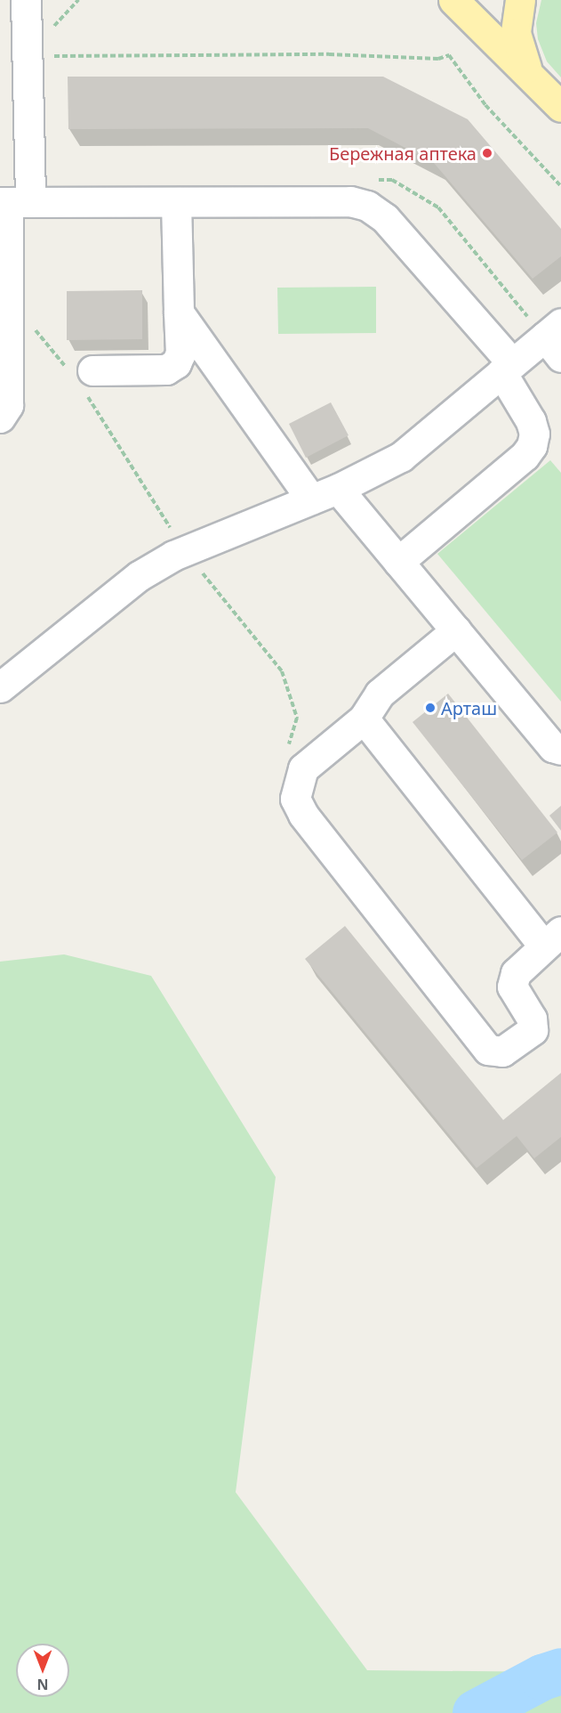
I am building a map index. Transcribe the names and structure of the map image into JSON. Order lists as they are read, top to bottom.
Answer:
{
  "places": ["Бережная аптека", "Арташ"],
  "north": "bottom"
}
